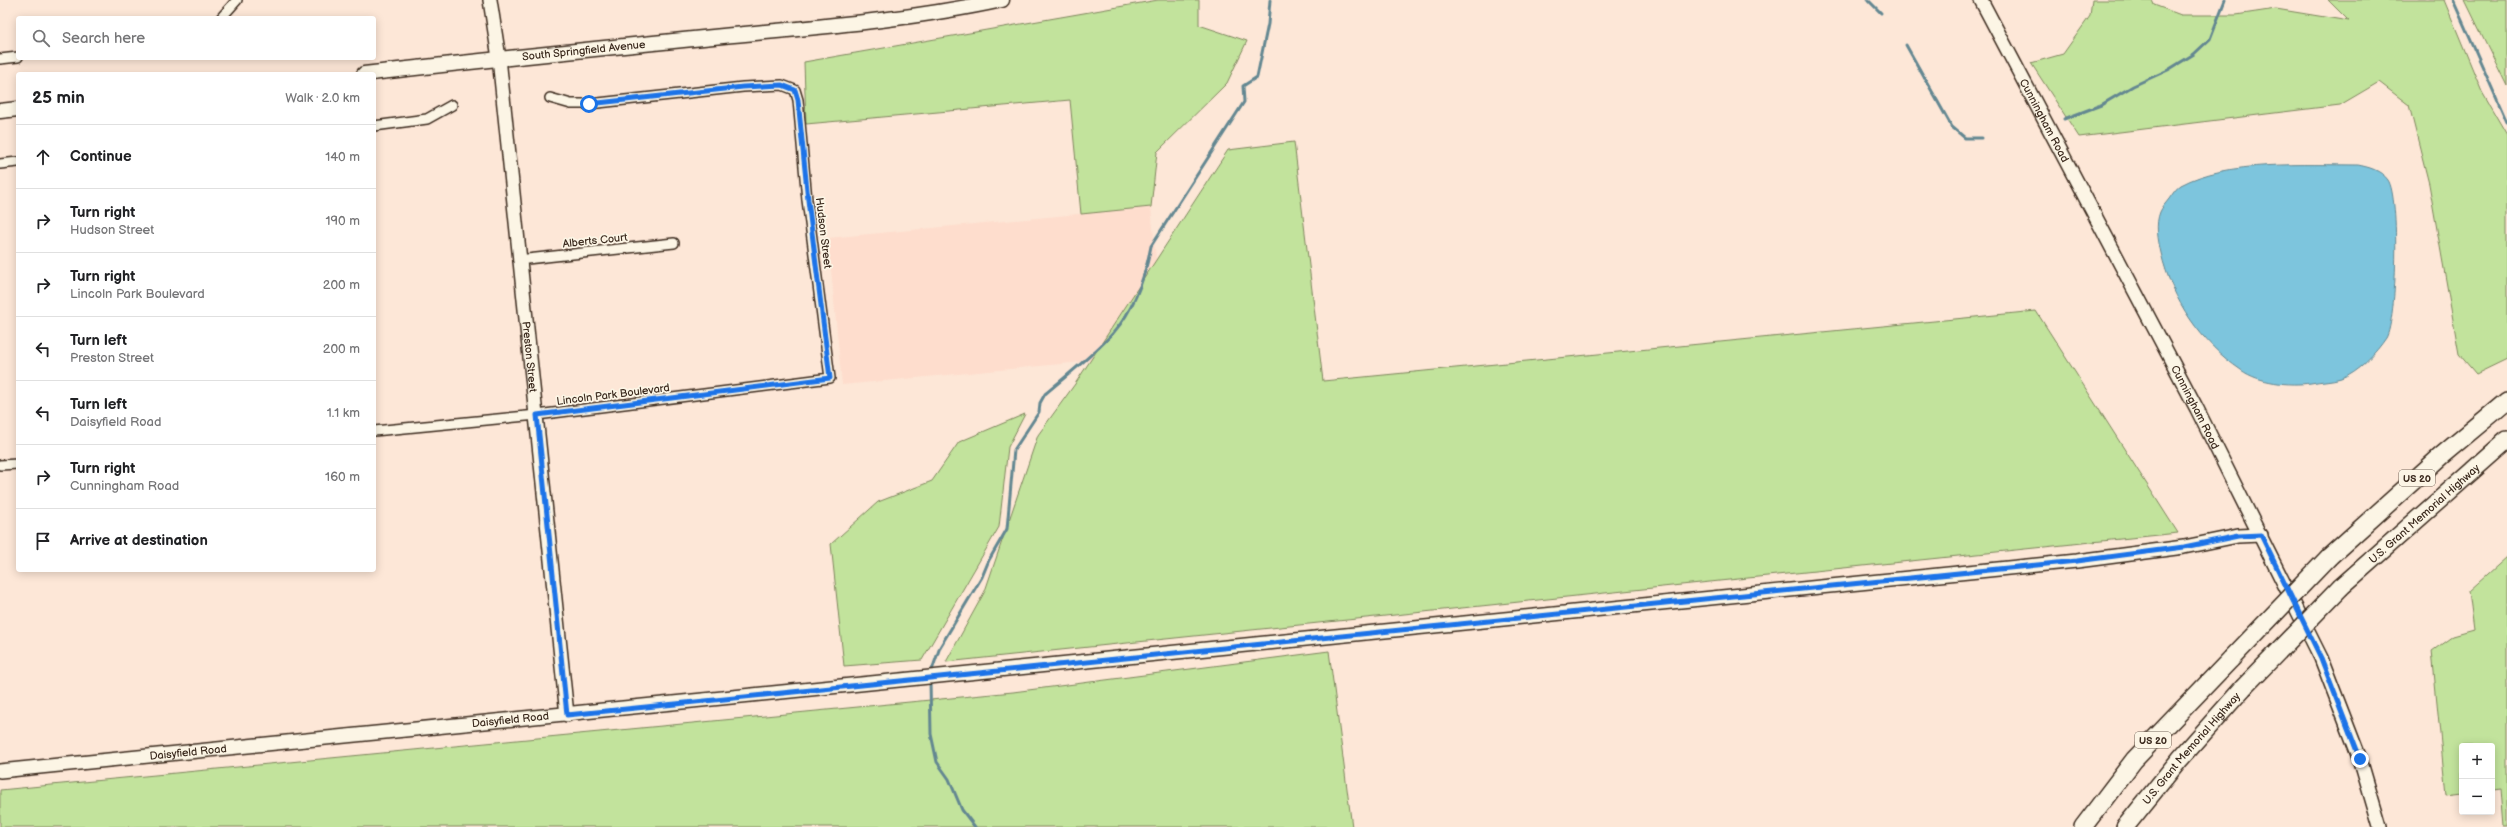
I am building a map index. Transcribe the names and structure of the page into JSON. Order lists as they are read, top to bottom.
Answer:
{
  "streets": {
    "highway": ["US 20", "U.S. Grant Memorial Highway"],
    "main road": ["South Springfield Avenue"],
    "street": [
      "Cunningham Road",
      "Hudson Street",
      "Alberts Court",
      "Preston Street",
      "Lincoln Park Boulevard",
      "Daisyfield Road"
    ]
  },
  "crossings": [
    ["South Springfield Avenue", "Preston Street"],
    ["Cunningham Road", "Daisyfield Road"],
    ["Hudson Street", "Lincoln Park Boulevard"],
    ["Alberts Court", "Preston Street"],
    ["Preston Street", "Lincoln Park Boulevard"],
    ["Preston Street", "Daisyfield Road"]
  ],
  "page": {
    "search": "Search here",
    "heading": ["25 min", "Walk · 2.0 km"],
    "list": [
      ["Continue", "140 m"],
      ["Turn right", "Hudson Street", "190 m"],
      ["Turn right", "Lincoln Park Boulevard", "200 m"],
      ["Turn left", "Preston Street", "200 m"],
      ["Turn left", "Daisyfield Road", "1.1 km"],
      ["Turn right", "Cunningham Road", "160 m"],
      "Arrive at destination"
    ],
    "map_buttons": ["+", "−"]
  }
}
